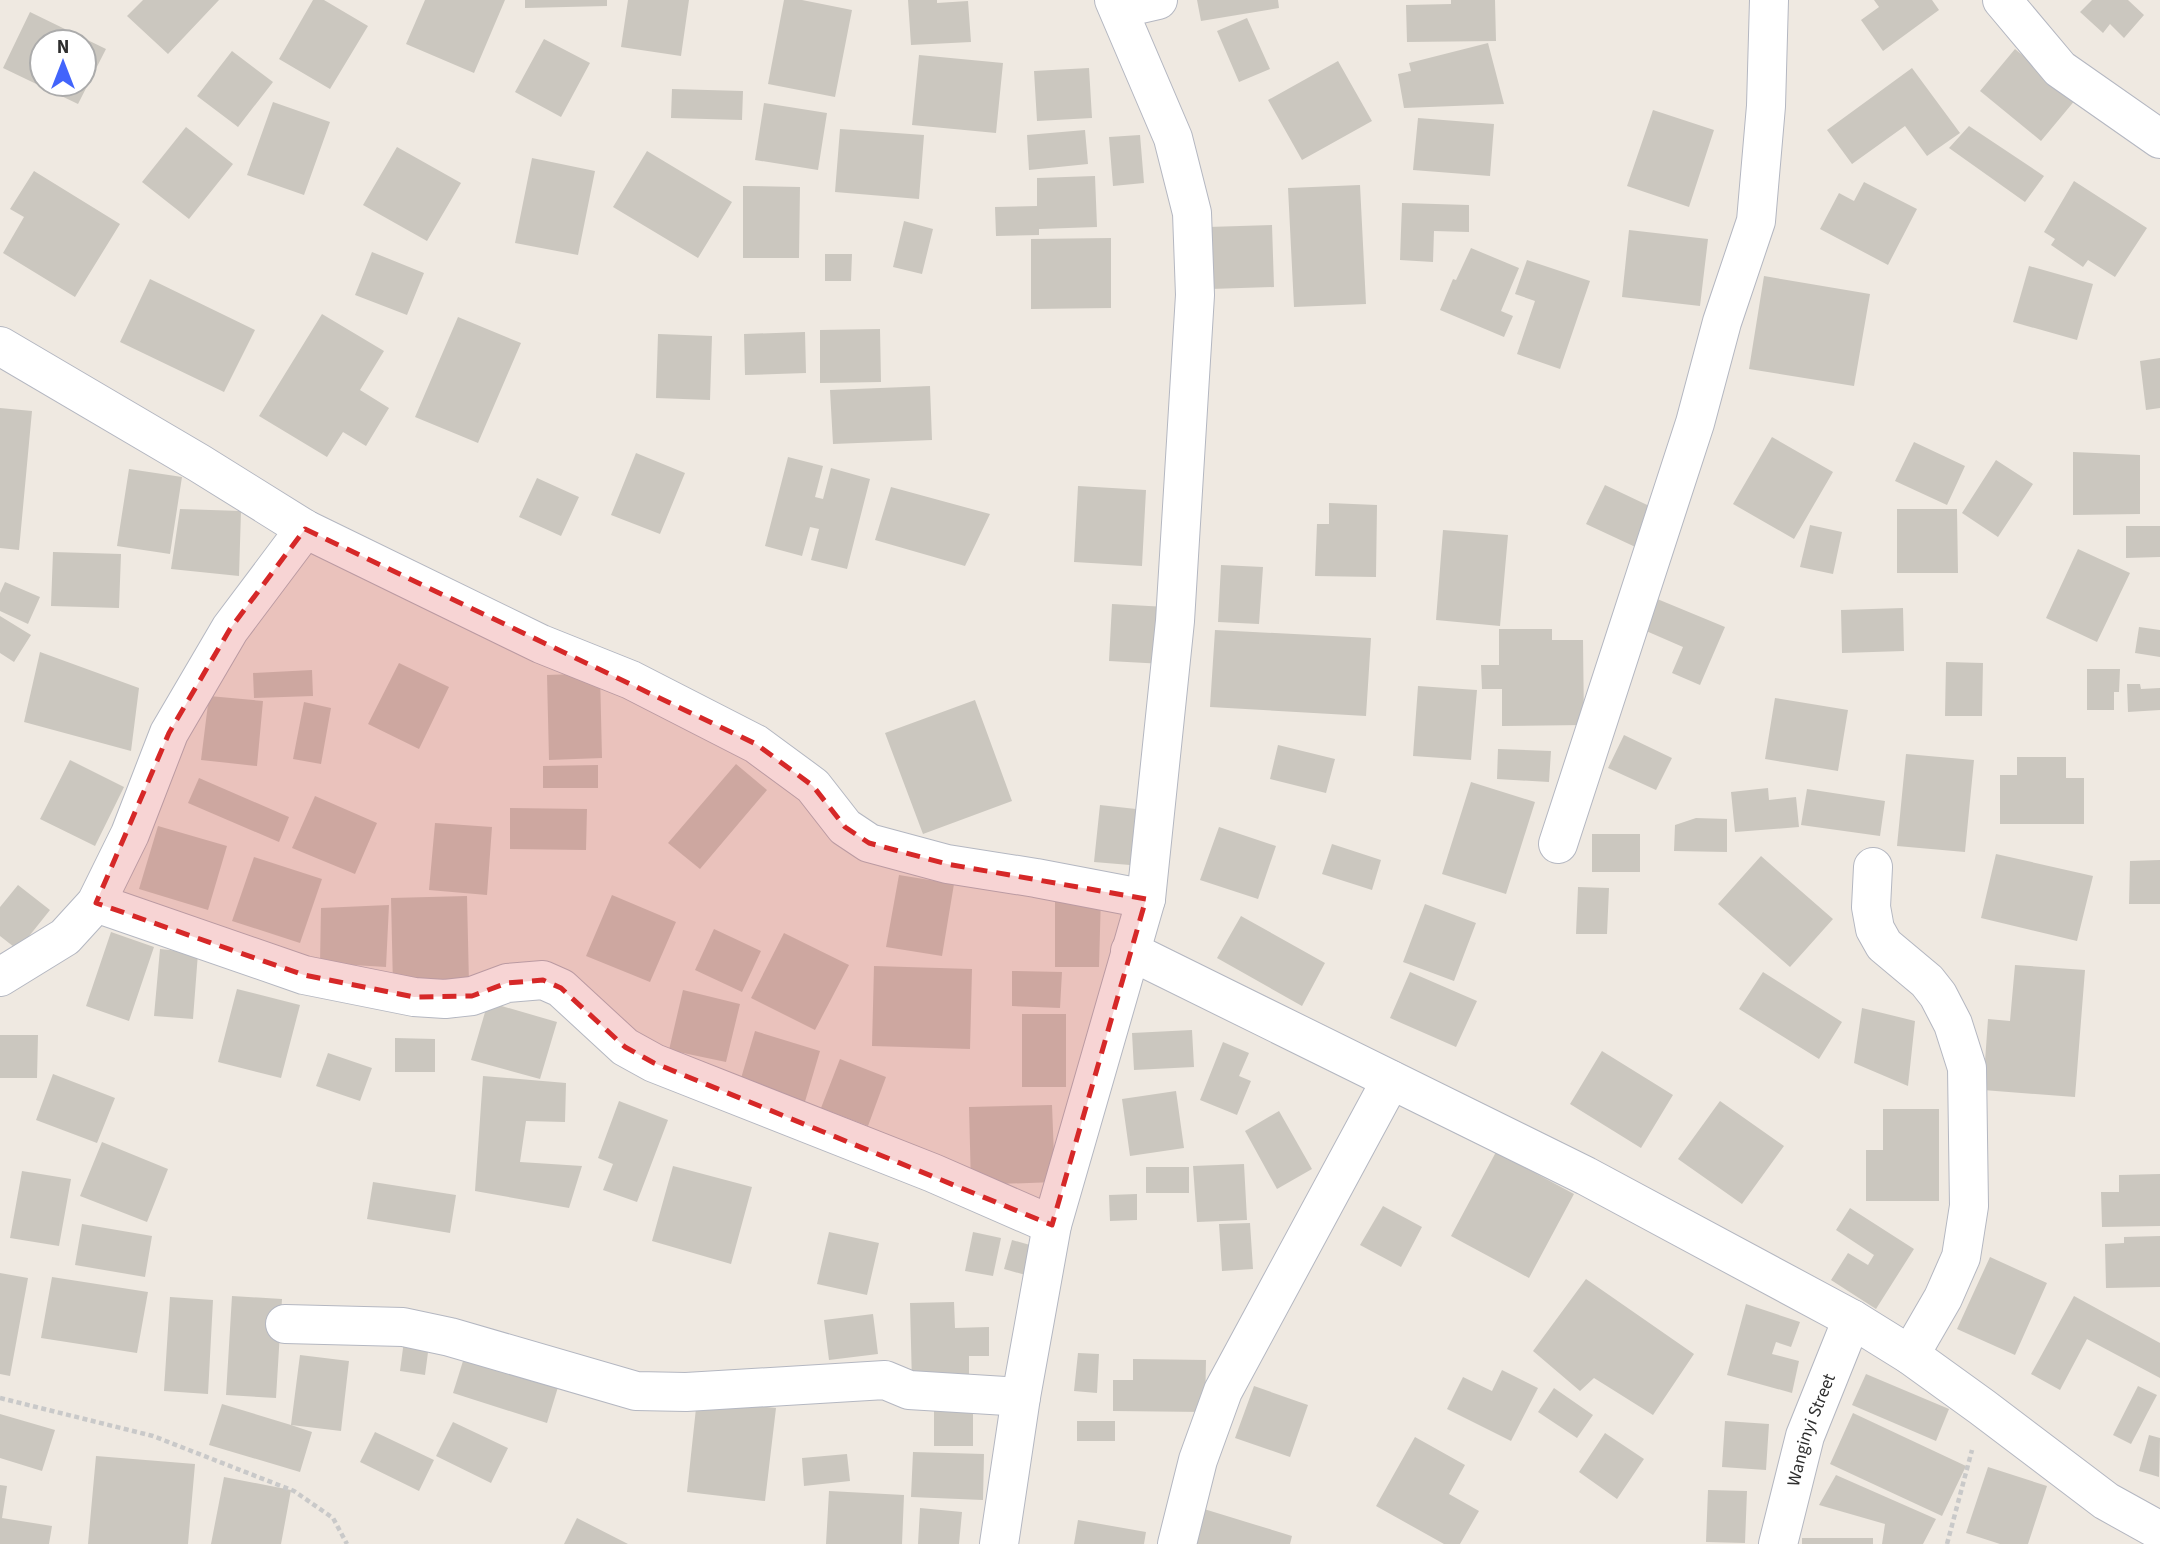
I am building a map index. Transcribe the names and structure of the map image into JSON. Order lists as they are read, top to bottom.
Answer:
{
  "streets": {
    "street": ["Wanginyi Street"]
  },
  "north": "top"
}
